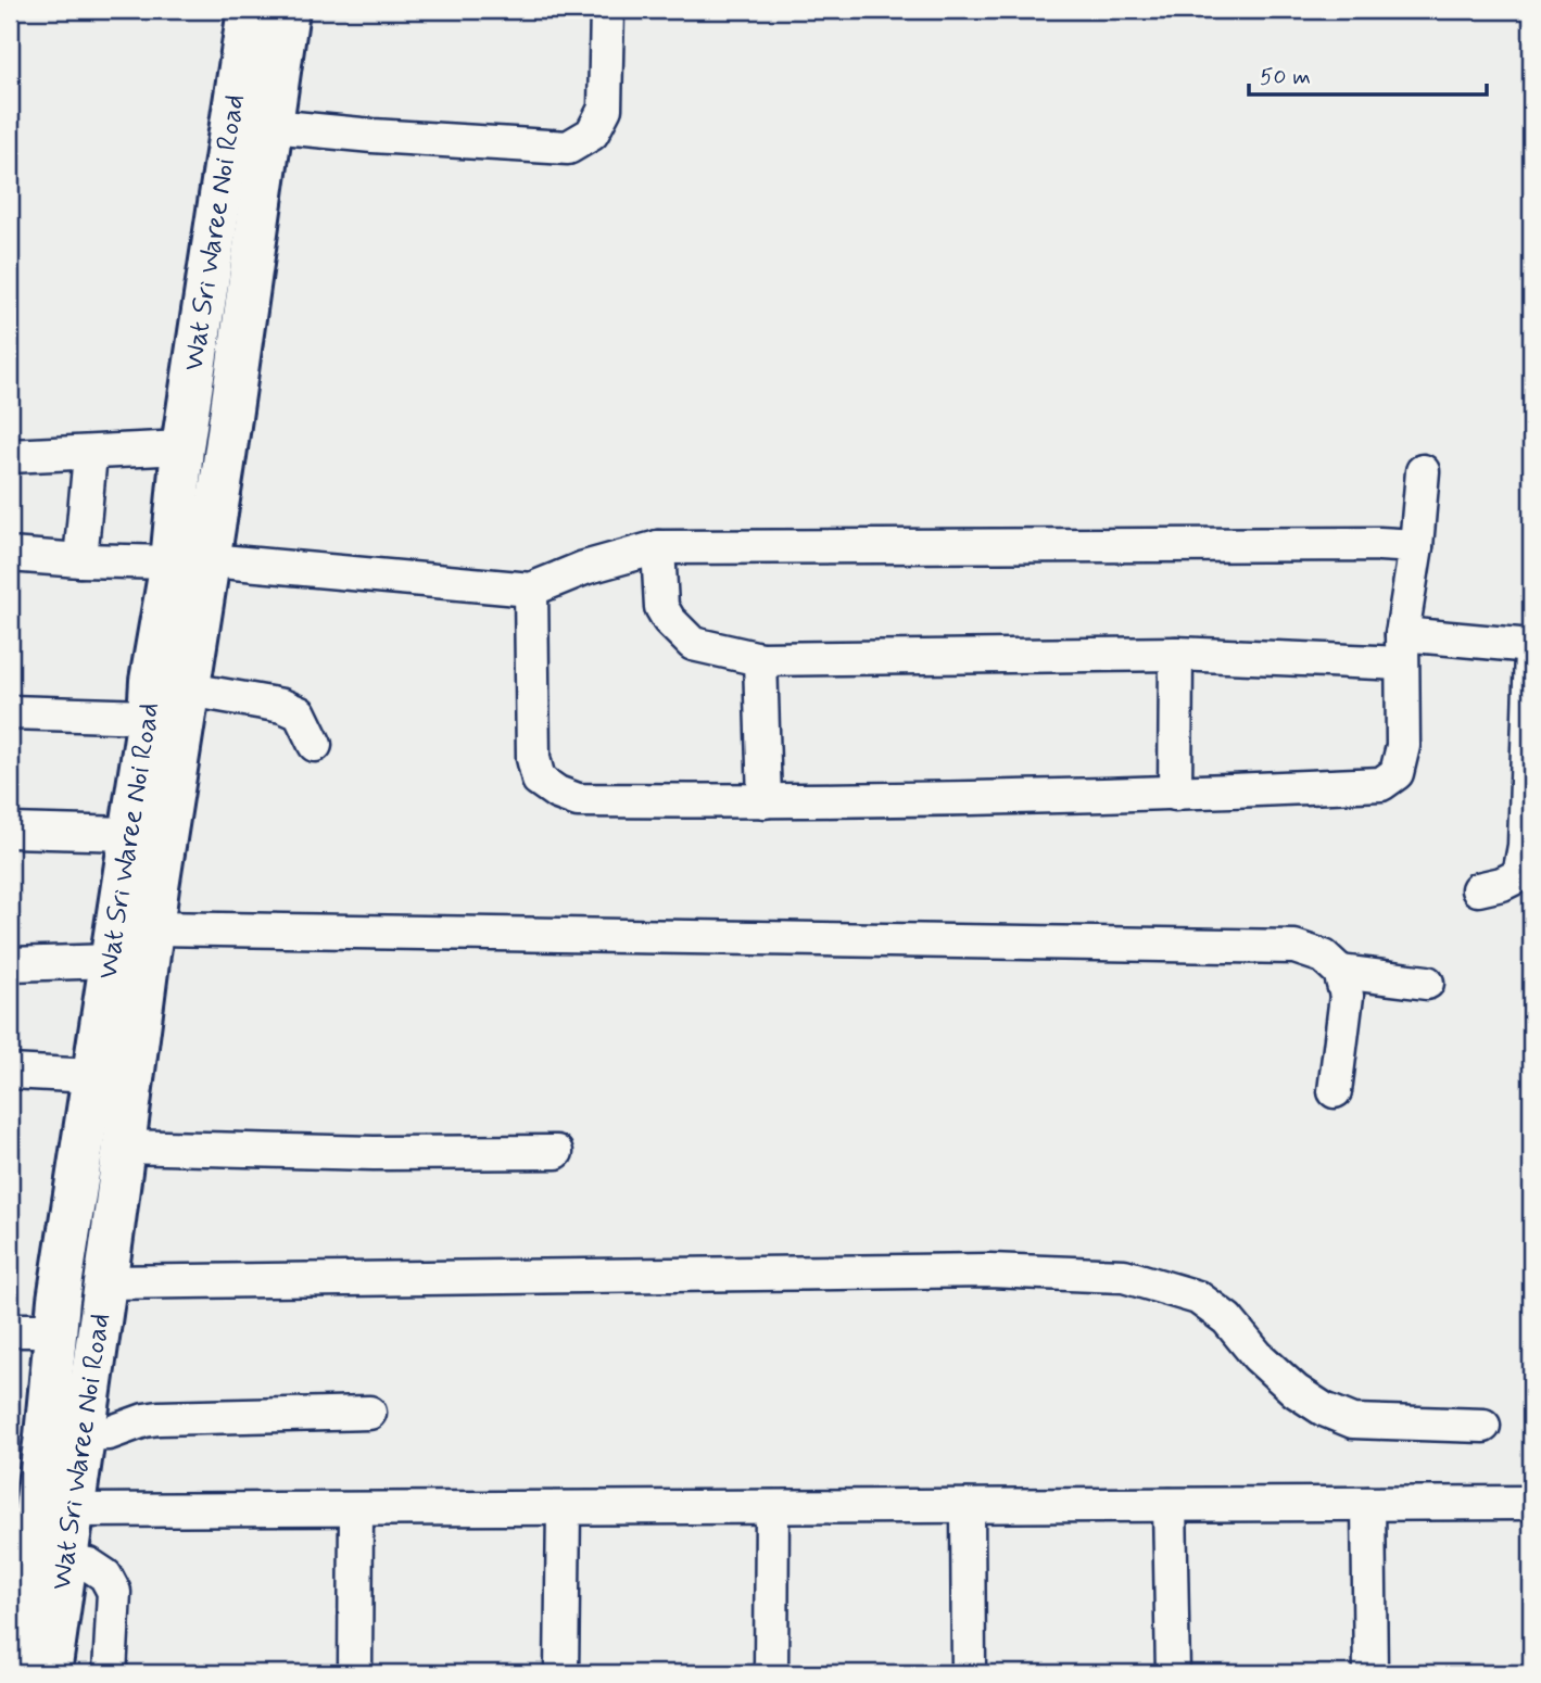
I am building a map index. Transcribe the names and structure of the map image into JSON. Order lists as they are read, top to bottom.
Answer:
{
  "streets": {
    "main road": ["Wat Sri Waree Noi Road"]
  },
  "scale_bar": "50 m"
}
